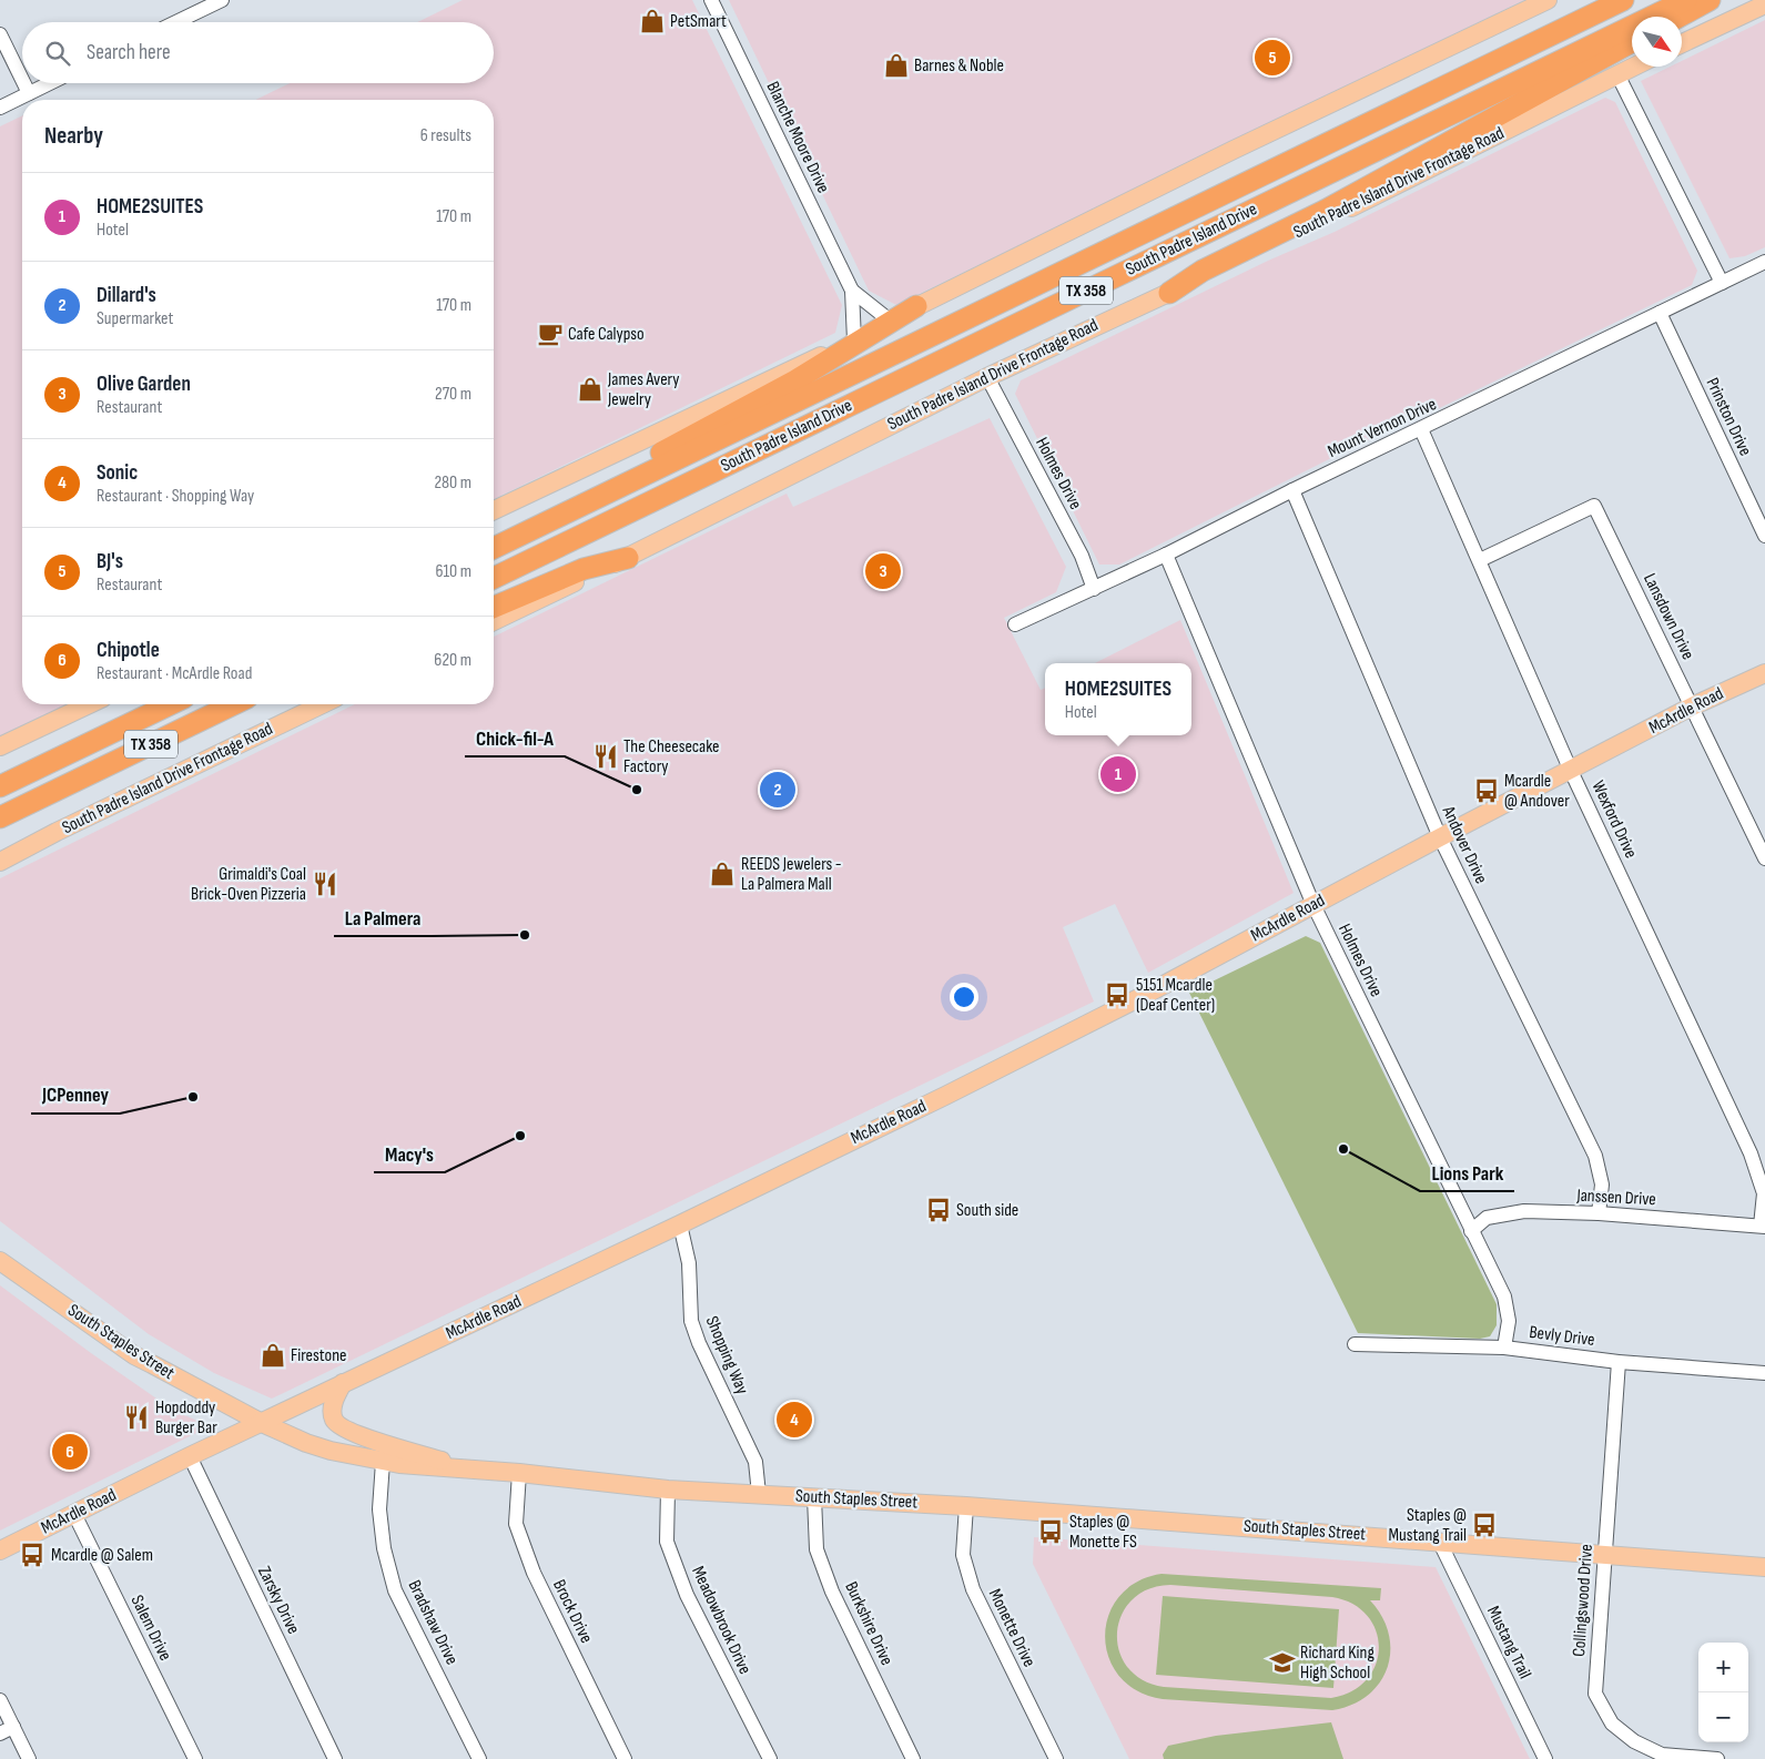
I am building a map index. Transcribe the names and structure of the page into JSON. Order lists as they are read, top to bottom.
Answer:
{
  "streets": {
    "highway": ["South Padre Island Drive", "TX 358"],
    "main road": ["South Padre Island Drive Frontage Road", "McArdle Road", "South Staples Street"],
    "street": [
      "Blanche Moore Drive",
      "Prinston Drive",
      "Mount Vernon Drive",
      "Holmes Drive",
      "Lansdown Drive",
      "Wexford Drive",
      "Andover Drive",
      "Janssen Drive",
      "Bevly Drive",
      "Shopping Way",
      "Zarsky Drive",
      "Collingswood Drive",
      "Brock Drive",
      "Meadowbrook Drive",
      "Bradshaw Drive",
      "Burkshire Drive",
      "Salem Drive",
      "Monette Drive",
      "Mustang Trail"
    ]
  },
  "crossings": [
    ["South Padre Island Drive Frontage Road", "Holmes Drive"],
    ["Prinston Drive", "Mount Vernon Drive"],
    ["Mount Vernon Drive", "Holmes Drive"],
    ["Mount Vernon Drive", "Wexford Drive"],
    ["Mount Vernon Drive", "Andover Drive"],
    ["Holmes Drive", "McArdle Road"],
    ["Holmes Drive", "Janssen Drive"],
    ["Holmes Drive", "Bevly Drive"],
    ["Lansdown Drive", "McArdle Road"],
    ["Lansdown Drive", "Wexford Drive"],
    ["McArdle Road", "Wexford Drive"],
    ["McArdle Road", "Andover Drive"],
    ["McArdle Road", "South Staples Street"],
    ["McArdle Road", "Shopping Way"],
    ["McArdle Road", "Zarsky Drive"],
    ["McArdle Road", "Salem Drive"],
    ["Wexford Drive", "Janssen Drive"],
    ["Andover Drive", "Janssen Drive"],
    ["Bevly Drive", "Collingswood Drive"],
    ["South Staples Street", "Shopping Way"],
    ["South Staples Street", "Collingswood Drive"],
    ["South Staples Street", "Brock Drive"],
    ["South Staples Street", "Meadowbrook Drive"],
    ["South Staples Street", "Bradshaw Drive"],
    ["South Staples Street", "Burkshire Drive"],
    ["South Staples Street", "Monette Drive"],
    ["South Staples Street", "Mustang Trail"]
  ],
  "places": {
    "shop": [
      "PetSmart",
      "Barnes & Noble",
      "James Avery Jewelry",
      "REEDS Jewelers - La Palmera Mall",
      "Firestone"
    ],
    "cafe": ["Cafe Calypso"],
    "restaurant": ["The Cheesecake Factory", "Grimaldi's Coal Brick-Oven Pizzeria", "Hopdoddy Burger Bar"],
    "other": [
      "Chick-fil-A",
      "La Palmera",
      "JCPenney",
      "Macy's",
      "Lions Park"
    ],
    "bus stop": [
      "Mcardle @ Andover",
      "5151 Mcardle (Deaf Center)",
      "South side",
      "Staples @ Mustang Trail",
      "Staples @ Monette FS",
      "Mcardle @ Salem"
    ],
    "school or university": ["Richard King High School"]
  },
  "north": "bottom right",
  "page": {
    "search": "Search here",
    "pins": [
      "5",
      "3",
      "1",
      "2",
      "4",
      "6"
    ],
    "heading": ["Nearby", "6 results"],
    "list": [
      {
        "mark": "1",
        "name": "HOME2SUITES",
        "note": "Hotel",
        "value": "170 m"
      },
      {
        "mark": "2",
        "name": "Dillard's",
        "note": "Supermarket",
        "value": "170 m"
      },
      {
        "mark": "3",
        "name": "Olive Garden",
        "note": "Restaurant",
        "value": "270 m"
      },
      {
        "mark": "4",
        "name": "Sonic",
        "note": "Restaurant · Shopping Way",
        "value": "280 m"
      },
      {
        "mark": "5",
        "name": "BJ's",
        "note": "Restaurant",
        "value": "610 m"
      },
      {
        "mark": "6",
        "name": "Chipotle",
        "note": "Restaurant · McArdle Road",
        "value": "620 m"
      }
    ],
    "popup": ["HOME2SUITES", "Hotel"],
    "map_buttons": ["+", "−"]
  }
}
